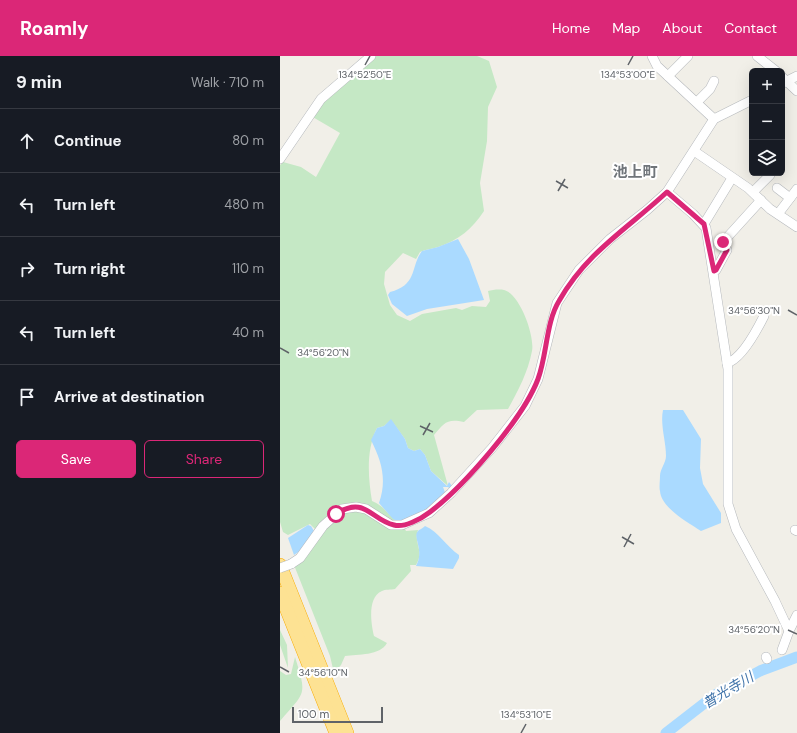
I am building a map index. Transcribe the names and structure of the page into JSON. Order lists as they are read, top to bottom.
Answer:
{
  "districts": ["池上町"],
  "water": ["普光寺川"],
  "scale_bar": "100 m",
  "page": {
    "header": "Roamly",
    "nav": [
      "Home",
      "Map",
      "About",
      "Contact"
    ],
    "heading": ["9 min", "Walk · 710 m"],
    "map_buttons": ["+", "−"],
    "list": [
      ["Continue", "80 m"],
      ["Turn left", "480 m"],
      ["Turn right", "110 m"],
      ["Turn left", "40 m"],
      "Arrive at destination"
    ],
    "buttons": ["Save", "Share"],
    "scale": "100 m"
  },
  "coordinates": [
    "134°52'50\"E",
    "134°53'00\"E",
    "34°56'30\"N",
    "34°56'20\"N",
    "34°56'10\"N",
    "134°53'10\"E"
  ]
}
